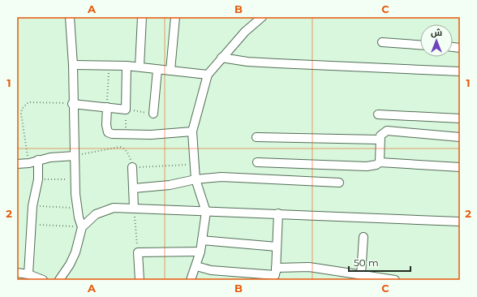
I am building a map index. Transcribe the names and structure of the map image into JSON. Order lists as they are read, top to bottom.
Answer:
{
  "scale_bar": "50 m",
  "north": "top",
  "grid": {
    "columns": ["A", "B", "C"],
    "rows": ["1", "2"]
  }
}
